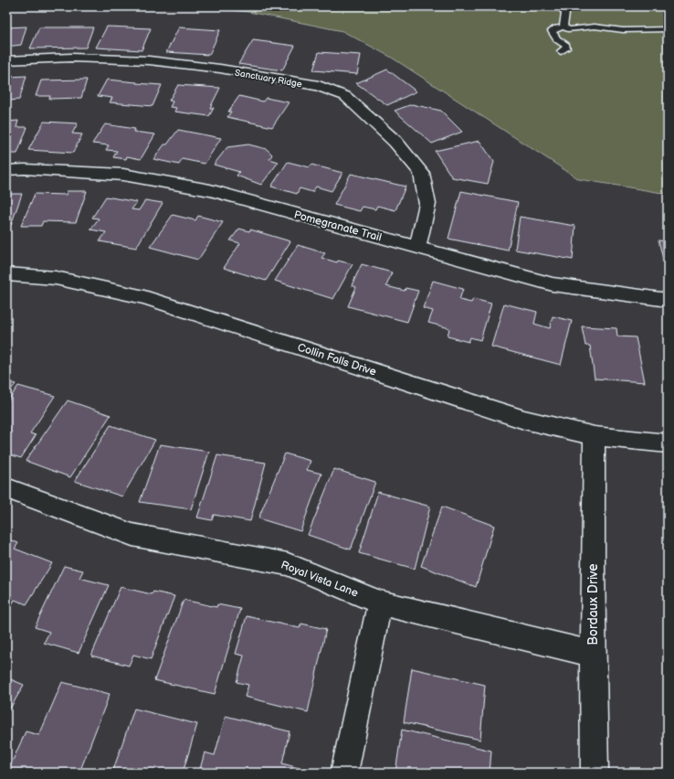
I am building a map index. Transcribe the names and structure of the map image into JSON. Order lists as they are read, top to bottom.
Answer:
{
  "streets": {
    "street": [
      "Sanctuary Ridge",
      "Pomegranate Trail",
      "Collin Falls Drive",
      "Royal Vista Lane",
      "Bordaux Drive"
    ]
  },
  "crossings": [
    ["Sanctuary Ridge", "Pomegranate Trail"],
    ["Collin Falls Drive", "Bordaux Drive"],
    ["Royal Vista Lane", "Bordaux Drive"]
  ]
}
